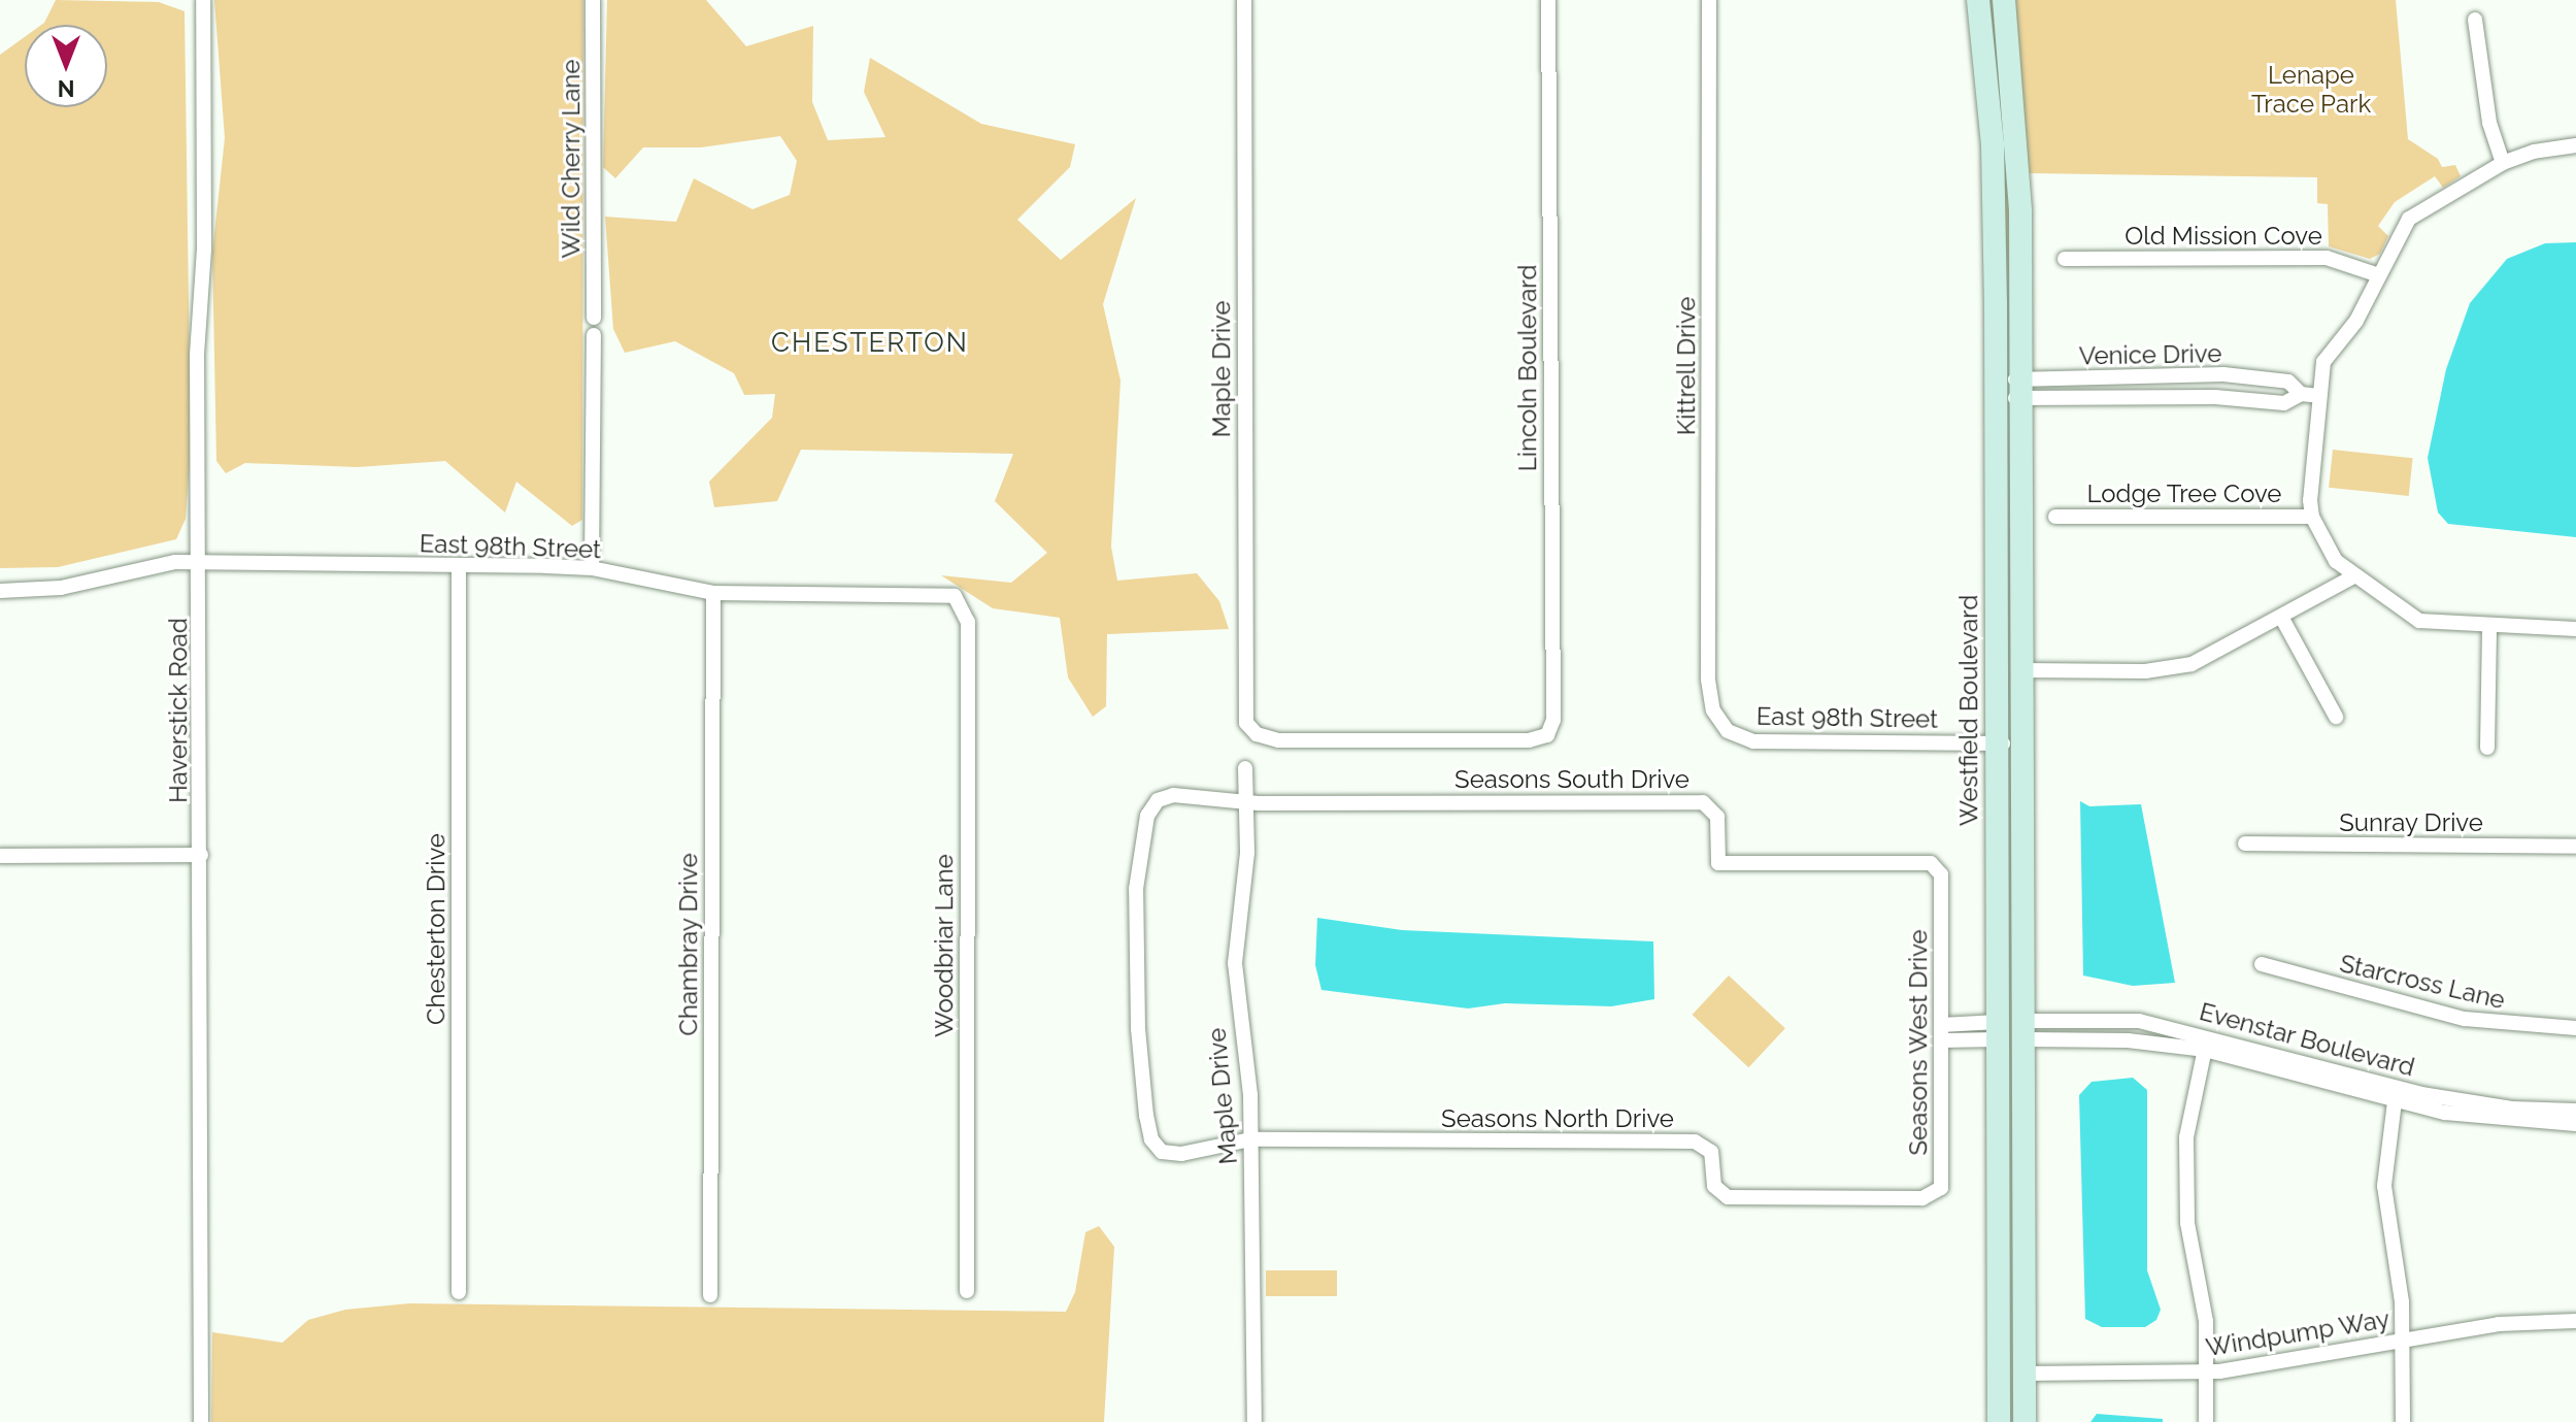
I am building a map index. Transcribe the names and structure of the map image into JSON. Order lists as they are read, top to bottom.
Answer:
{
  "streets": {
    "main road": ["Westfield Boulevard"],
    "street": [
      "Wild Cherry Lane",
      "Old Mission Cove",
      "Venice Drive",
      "Kittrell Drive",
      "Lincoln Boulevard",
      "Maple Drive",
      "Lodge Tree Cove",
      "East 98th Street",
      "Haverstick Road",
      "Seasons South Drive",
      "Sunray Drive",
      "Chesterton Drive",
      "Chambray Drive",
      "Woodbriar Lane",
      "Starcross Lane",
      "Evenstar Boulevard",
      "Seasons West Drive",
      "Seasons North Drive",
      "Windpump Way"
    ]
  },
  "crossings": [
    ["Venice Drive", "Westfield Boulevard"],
    ["Kittrell Drive", "East 98th Street"],
    ["Lincoln Boulevard", "Maple Drive"],
    ["Maple Drive", "Seasons South Drive"],
    ["Maple Drive", "Seasons North Drive"],
    ["East 98th Street", "Haverstick Road"],
    ["East 98th Street", "Westfield Boulevard"],
    ["East 98th Street", "Chesterton Drive"],
    ["East 98th Street", "Chambray Drive"],
    ["East 98th Street", "Woodbriar Lane"],
    ["Seasons South Drive", "Seasons West Drive"],
    ["Seasons West Drive", "Seasons North Drive"]
  ],
  "districts": ["CHESTERTON"],
  "parks": ["Lenape Trace Park"],
  "north": "bottom"
}
